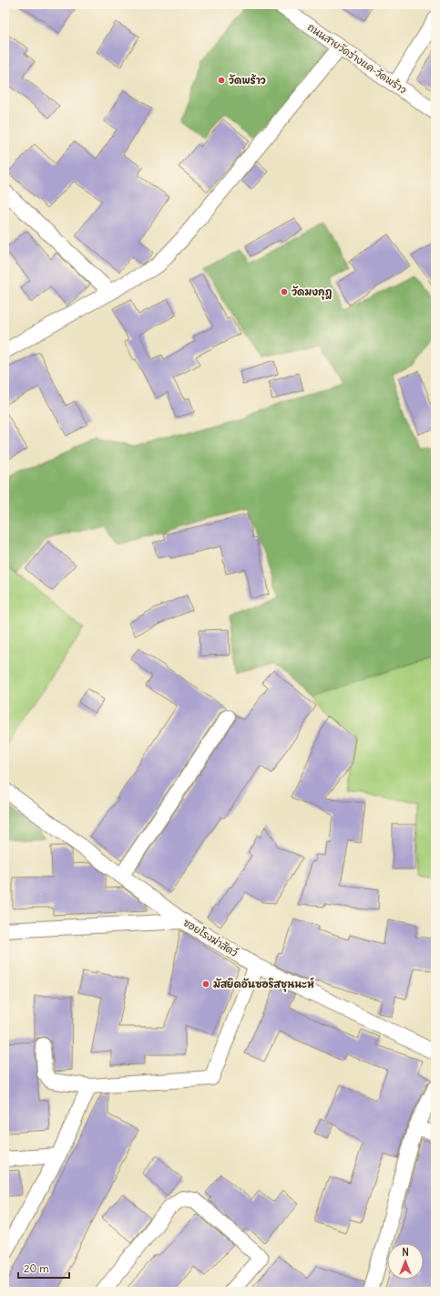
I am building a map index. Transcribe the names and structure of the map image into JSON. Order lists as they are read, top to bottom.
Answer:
{
  "streets": {
    "street": ["ถนนสายวัดร่างแค-วัดพร้าว", "ซอยโรงฆ่าสัตว์"]
  },
  "places": ["วัดพร้าว", "วัดมงกุฎ", "มัสยิดอันซอริสซุนนะห์"],
  "scale_bar": "20 m",
  "north": "top"
}
